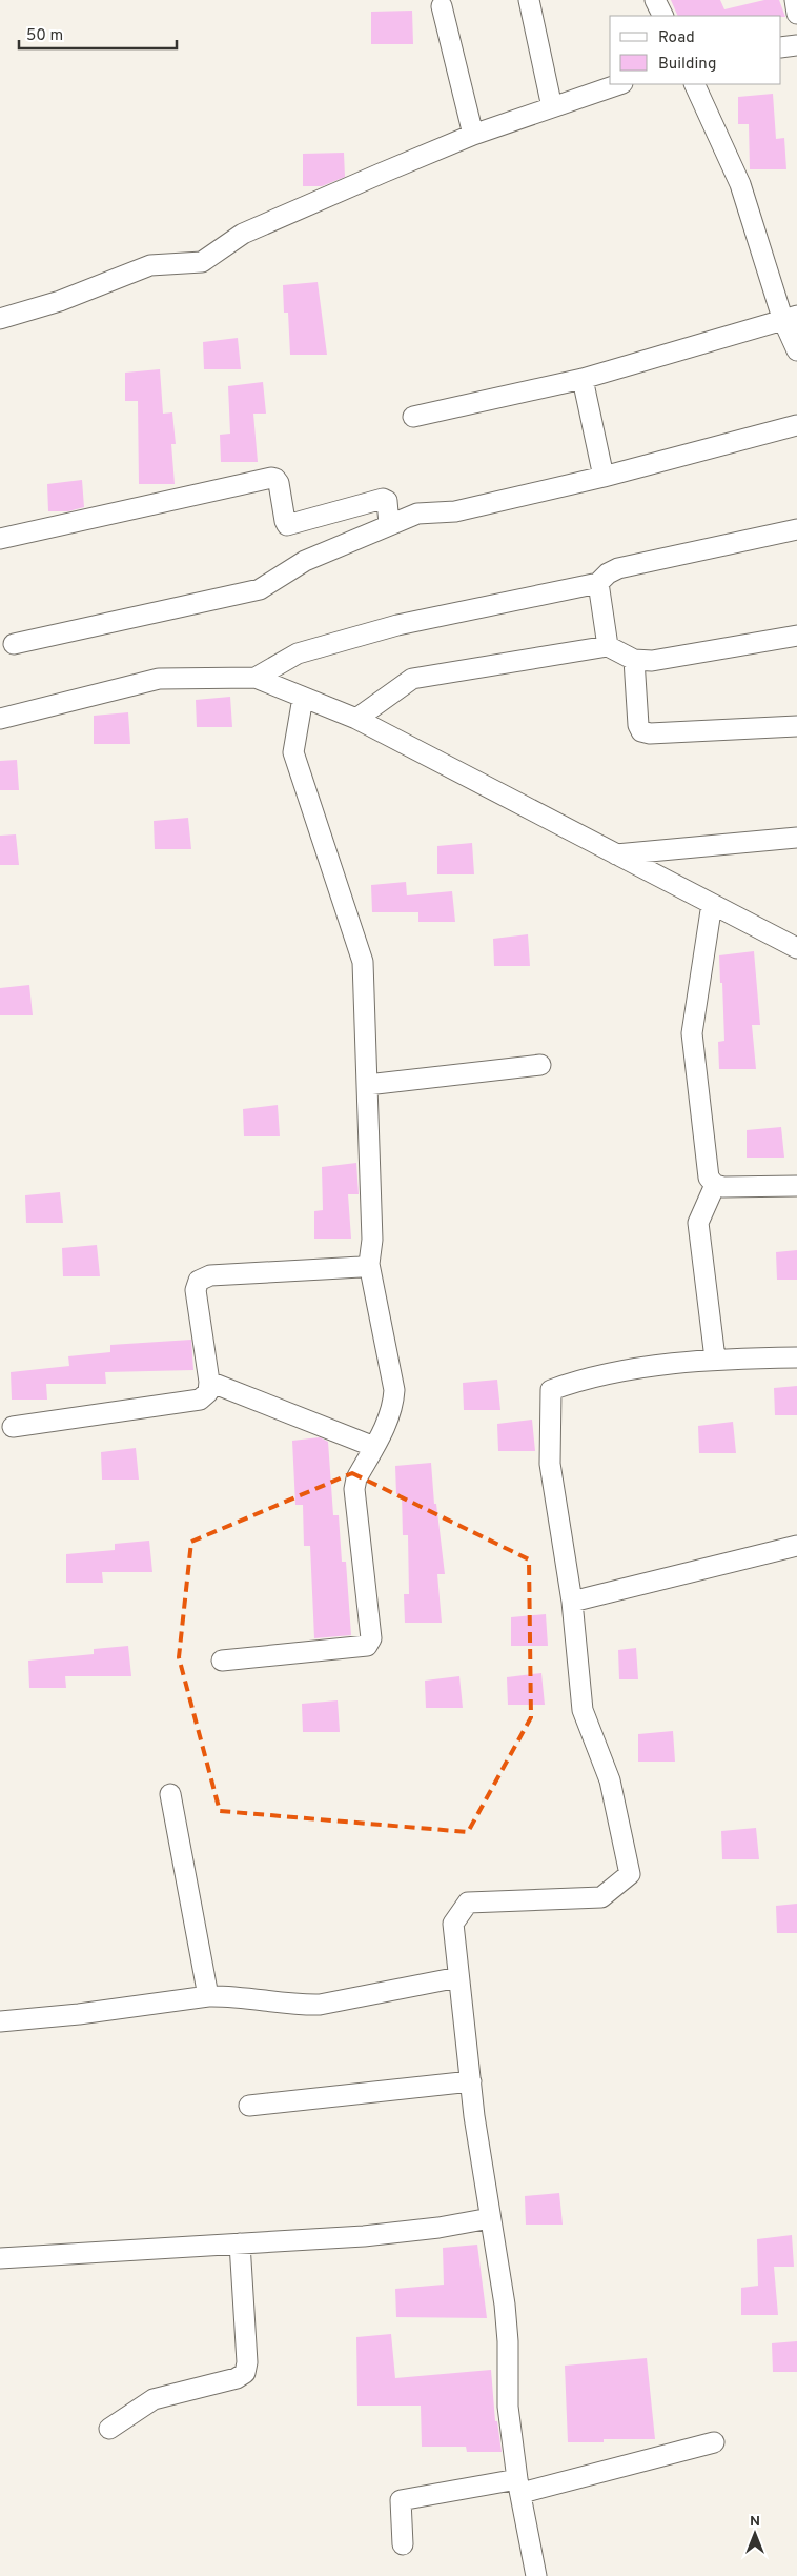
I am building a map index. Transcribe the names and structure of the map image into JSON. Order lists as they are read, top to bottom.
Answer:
{
  "legend": ["Road", "Building"],
  "scale_bar": "50 m",
  "north": "top"
}
